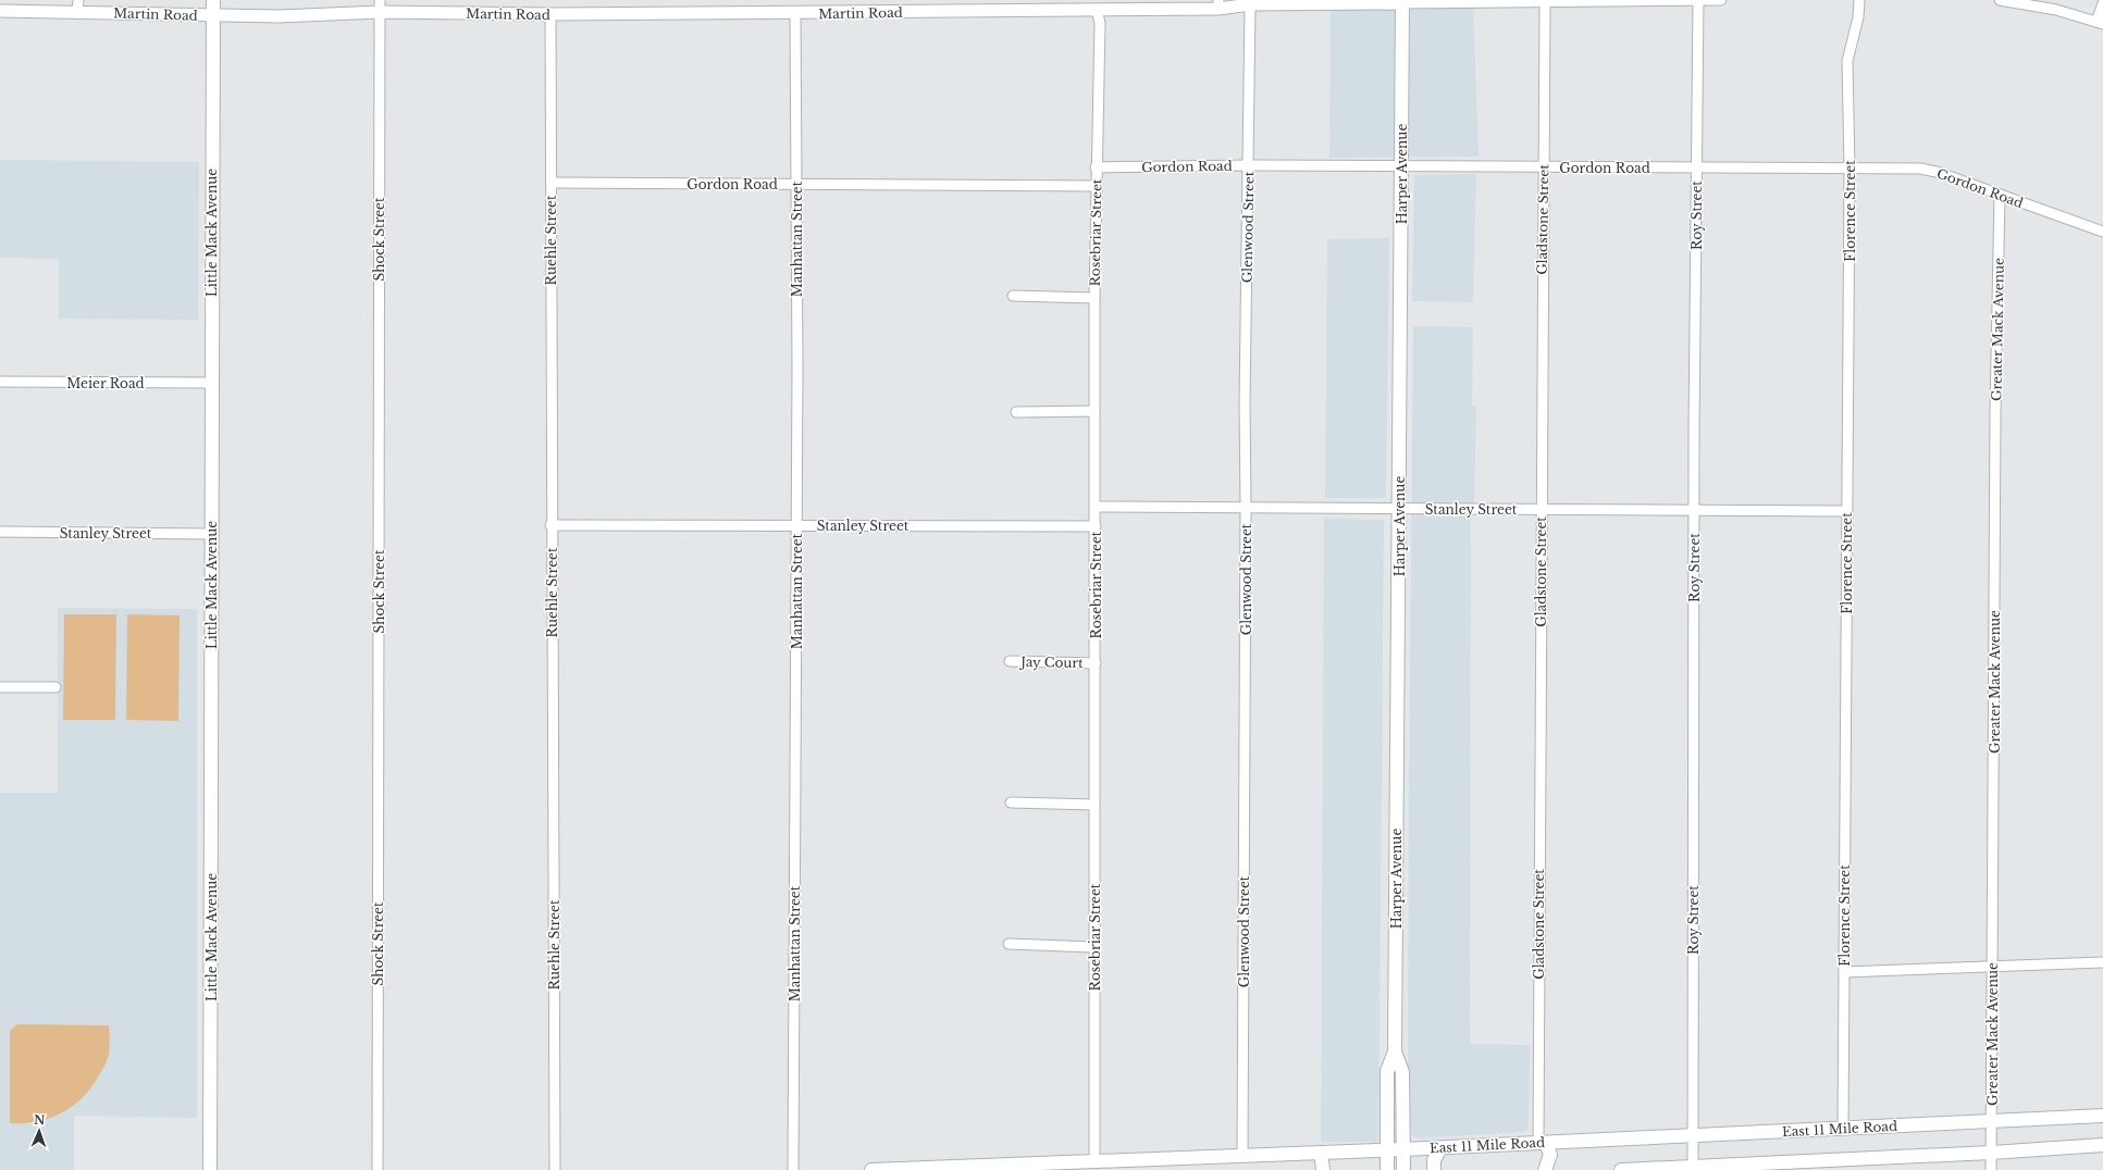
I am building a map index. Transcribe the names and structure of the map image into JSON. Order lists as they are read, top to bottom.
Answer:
{
  "streets": {
    "main road": ["Harper Avenue", "Little Mack Avenue", "East 11 Mile Road"],
    "street": [
      "Martin Road",
      "Gordon Road",
      "Florence Street",
      "Roy Street",
      "Gladstone Street",
      "Glenwood Street",
      "Rosebriar Street",
      "Shock Street",
      "Manhattan Street",
      "Ruehle Street",
      "Greater Mack Avenue",
      "Meier Road",
      "Stanley Street",
      "Jay Court"
    ]
  },
  "crossings": [
    ["Martin Road", "Harper Avenue"],
    ["Martin Road", "Roy Street"],
    ["Martin Road", "Gladstone Street"],
    ["Martin Road", "Glenwood Street"],
    ["Martin Road", "Little Mack Avenue"],
    ["Martin Road", "Rosebriar Street"],
    ["Martin Road", "Shock Street"],
    ["Martin Road", "Manhattan Street"],
    ["Martin Road", "Ruehle Street"],
    ["Gordon Road", "Harper Avenue"],
    ["Gordon Road", "Florence Street"],
    ["Gordon Road", "Roy Street"],
    ["Gordon Road", "Gladstone Street"],
    ["Gordon Road", "Glenwood Street"],
    ["Gordon Road", "Rosebriar Street"],
    ["Gordon Road", "Manhattan Street"],
    ["Gordon Road", "Ruehle Street"],
    ["Gordon Road", "Greater Mack Avenue"],
    ["Harper Avenue", "Stanley Street"],
    ["Harper Avenue", "East 11 Mile Road"],
    ["Florence Street", "Stanley Street"],
    ["Florence Street", "East 11 Mile Road"],
    ["Roy Street", "Stanley Street"],
    ["Roy Street", "East 11 Mile Road"],
    ["Gladstone Street", "Stanley Street"],
    ["Gladstone Street", "East 11 Mile Road"],
    ["Glenwood Street", "Stanley Street"],
    ["Glenwood Street", "East 11 Mile Road"],
    ["Little Mack Avenue", "Meier Road"],
    ["Little Mack Avenue", "Stanley Street"],
    ["Rosebriar Street", "Stanley Street"],
    ["Rosebriar Street", "Jay Court"],
    ["Rosebriar Street", "East 11 Mile Road"],
    ["Manhattan Street", "Stanley Street"],
    ["Ruehle Street", "Stanley Street"],
    ["Greater Mack Avenue", "East 11 Mile Road"]
  ],
  "north": "top"
}
